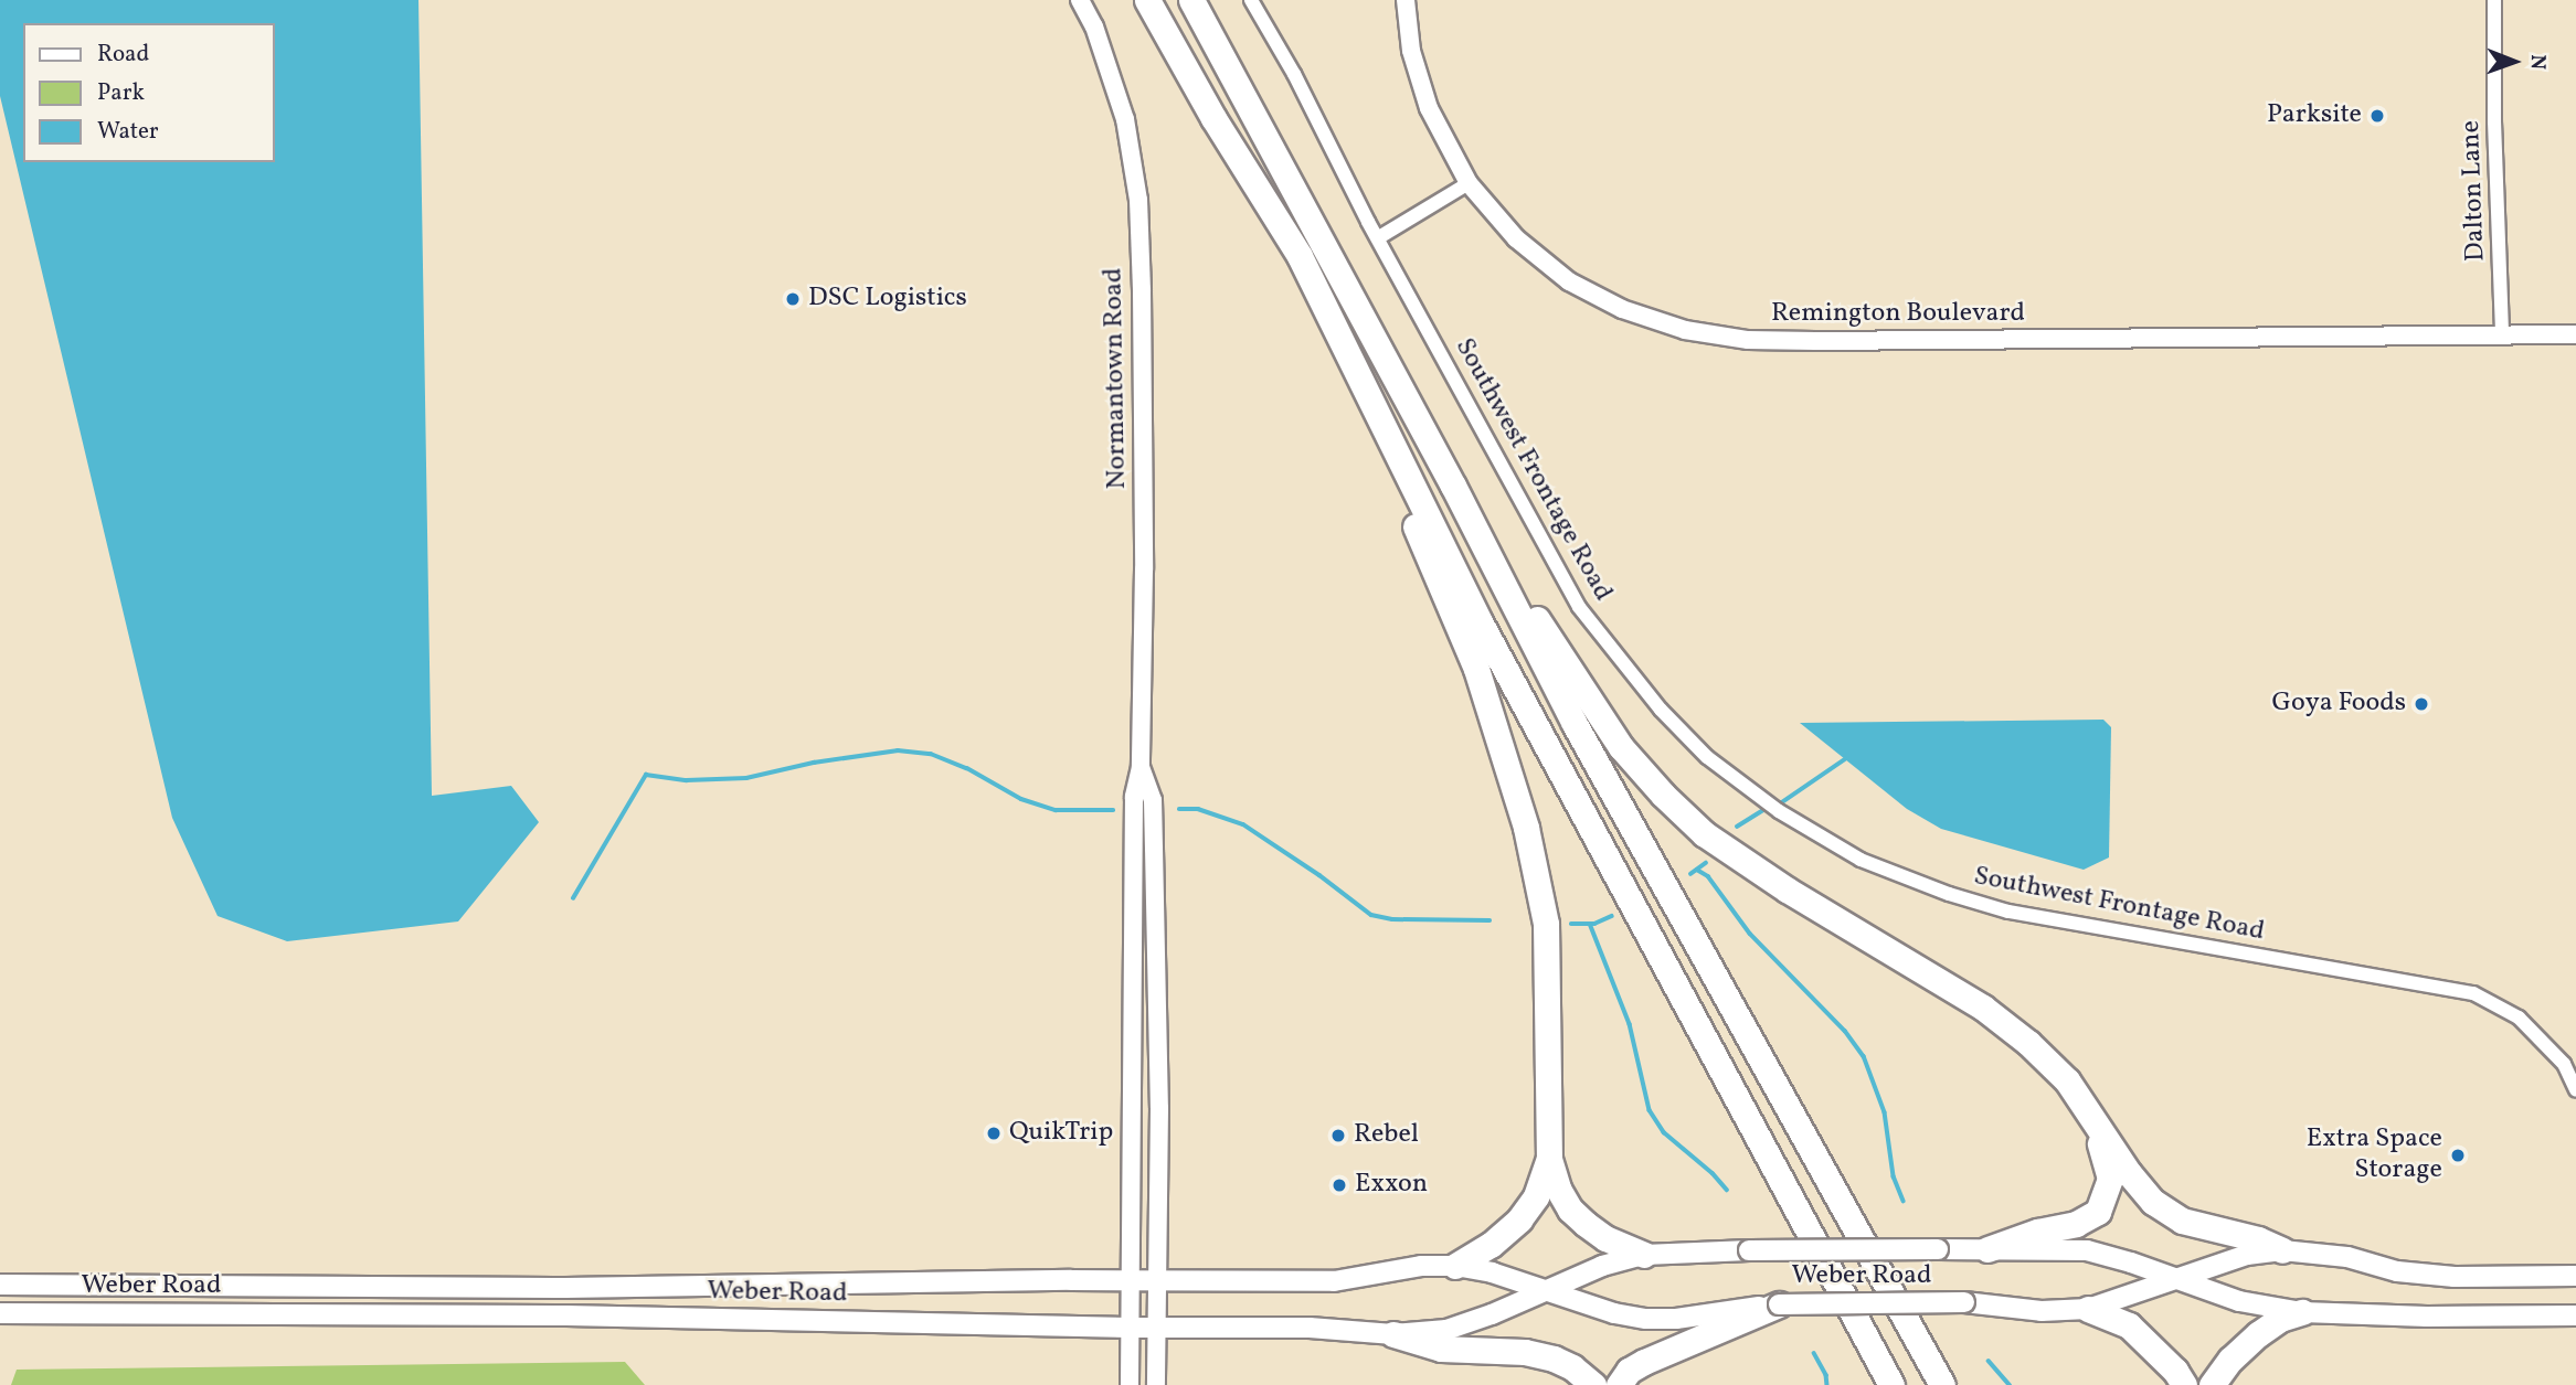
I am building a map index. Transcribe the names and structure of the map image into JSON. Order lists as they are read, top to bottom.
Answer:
{
  "streets": {
    "main road": ["Weber Road"],
    "street": [
      "Dalton Lane",
      "Remington Boulevard",
      "Normantown Road",
      "Southwest Frontage Road"
    ]
  },
  "crossings": [
    ["Dalton Lane", "Remington Boulevard"],
    ["Normantown Road", "Weber Road"]
  ],
  "places": [
    "Parksite",
    "DSC Logistics",
    "Goya Foods",
    "QuikTrip",
    "Rebel",
    "Extra Space Storage",
    "Exxon"
  ],
  "legend": ["Road", "Park", "Water"],
  "north": "right"
}
